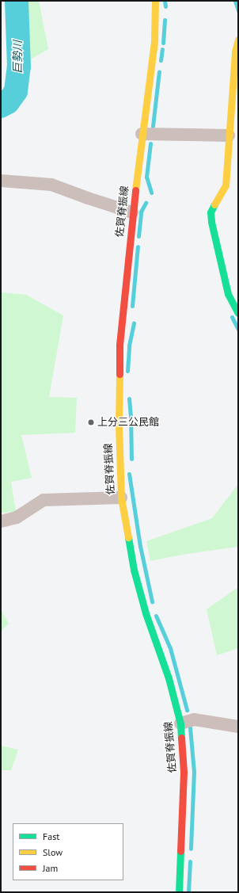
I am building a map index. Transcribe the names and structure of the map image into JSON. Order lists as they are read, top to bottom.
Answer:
{
  "streets": {
    "main road": ["佐賀脊振線"]
  },
  "water": ["巨勢川"],
  "places": ["上分三公民館"],
  "legend": ["Fast", "Slow", "Jam"]
}
